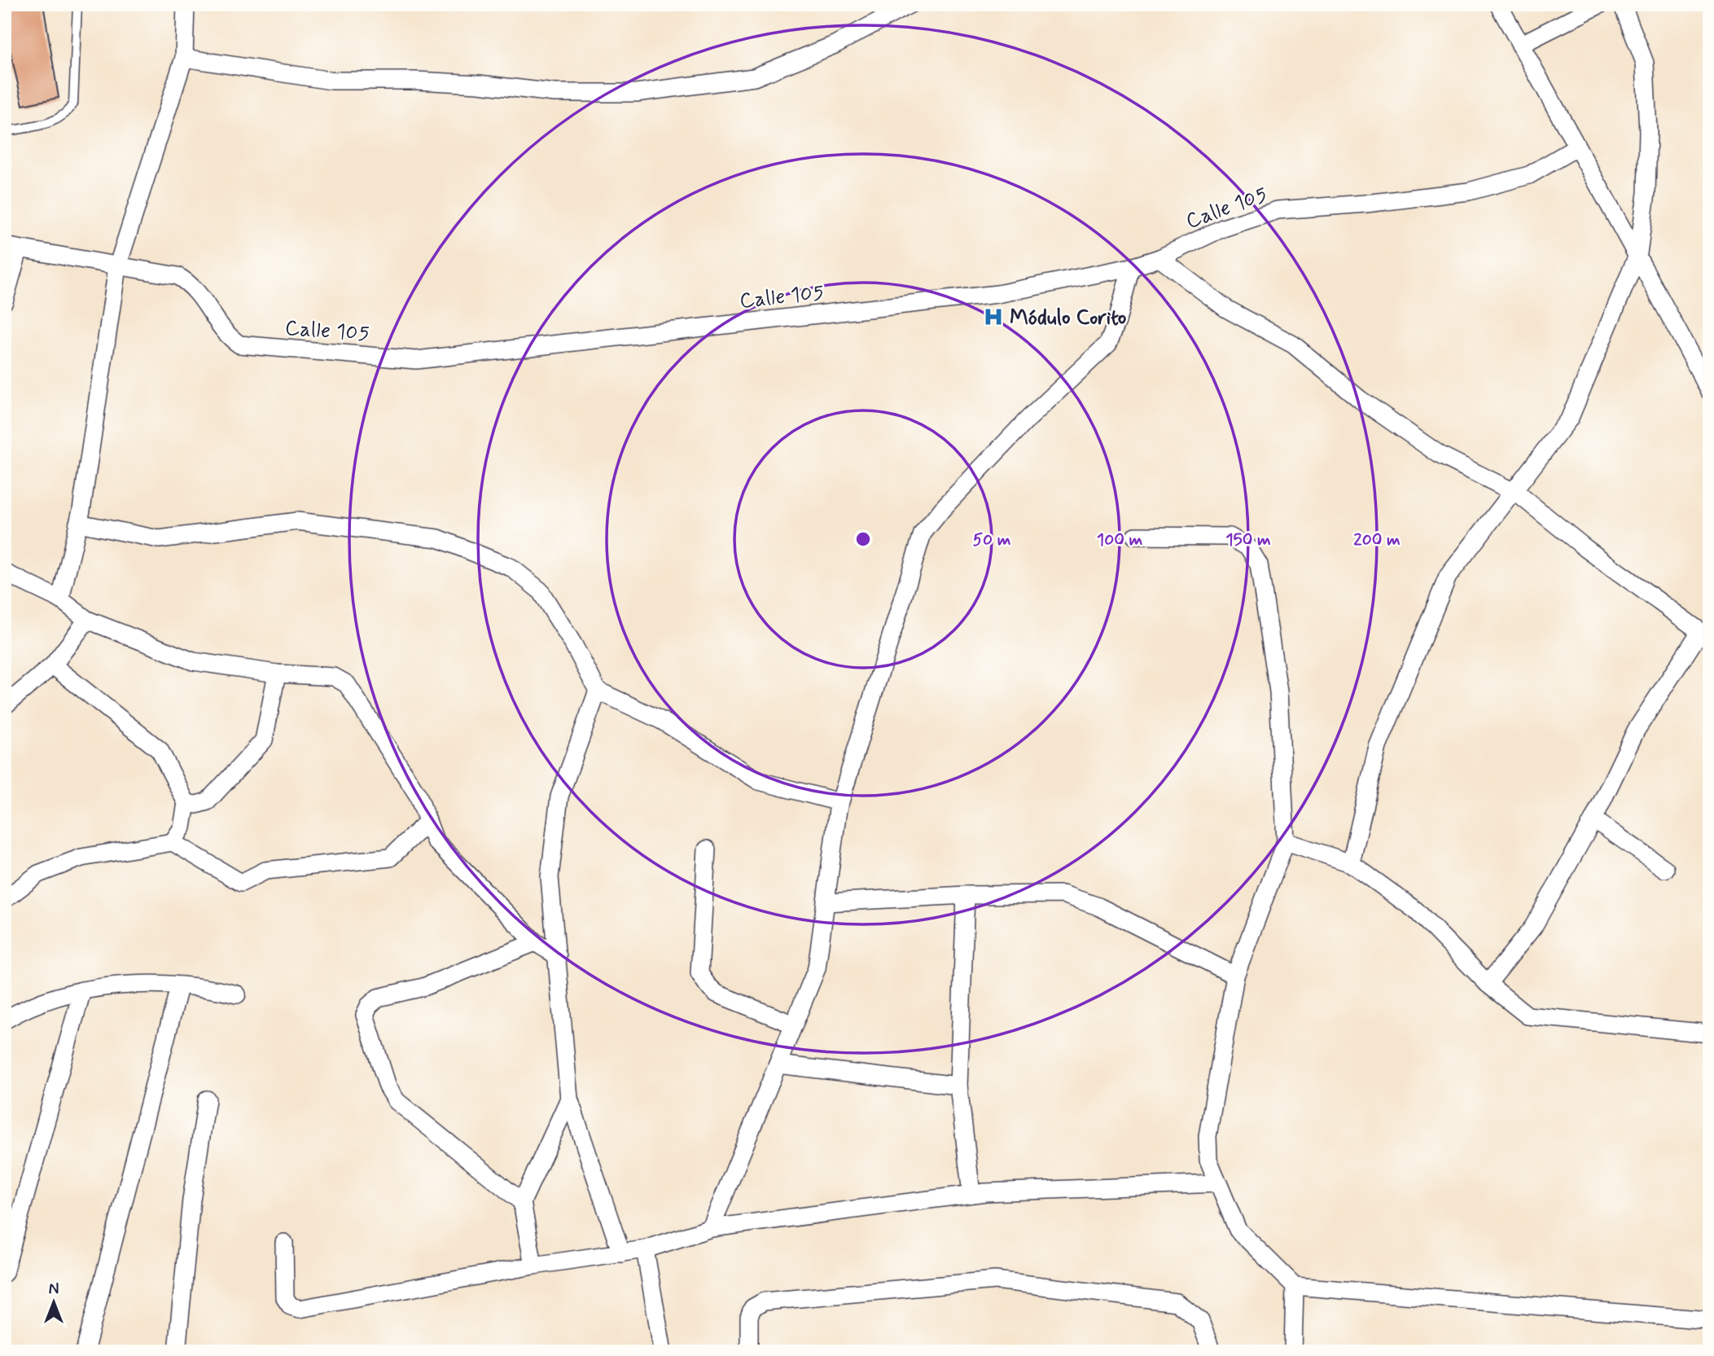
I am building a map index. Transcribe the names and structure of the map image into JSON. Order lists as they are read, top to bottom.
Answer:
{
  "streets": {
    "street": ["Calle 105"]
  },
  "places": {
    "hospital": ["Módulo Corito"]
  },
  "north": "top",
  "rings": [
    "50 m",
    "100 m",
    "150 m",
    "200 m"
  ]
}
